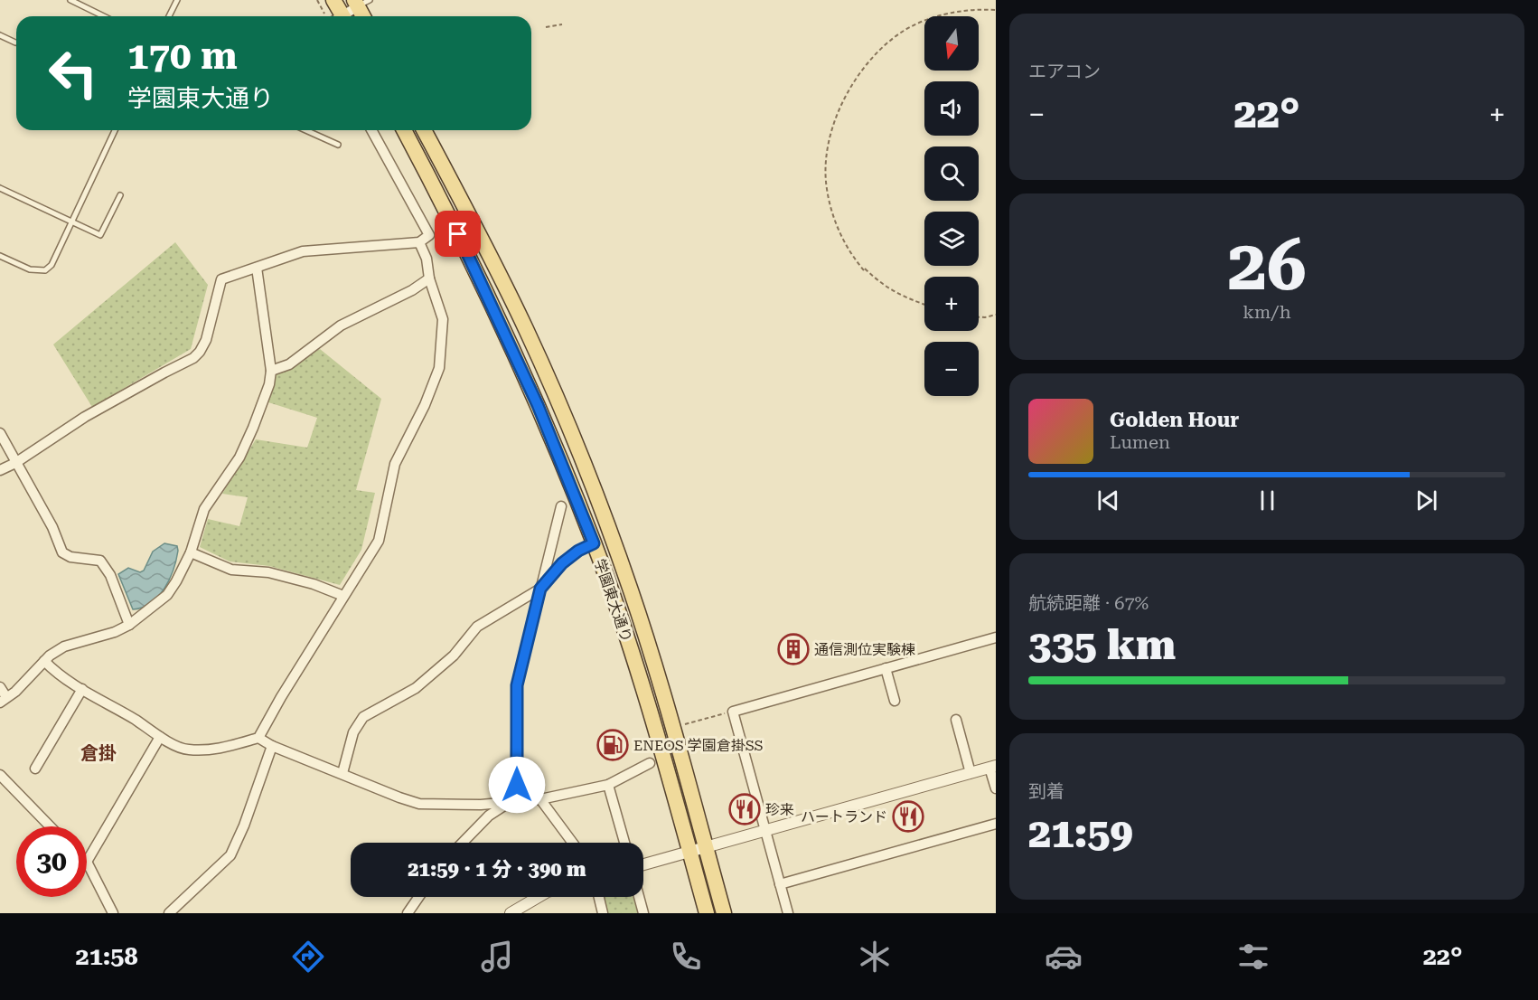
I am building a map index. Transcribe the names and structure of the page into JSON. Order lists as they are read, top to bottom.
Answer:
{
  "streets": {
    "main road": ["学園東大通り"]
  },
  "districts": ["倉掛"],
  "places": {
    "building": ["通信測位実験棟"],
    "fuel station": ["ENEOS 学園倉掛SS"],
    "restaurant": ["珍来", "ハートランド"]
  },
  "north": "bottom",
  "page": {
    "tile": [
      "エアコン",
      ["26", "km/h"],
      ["航続距離 · 67%", "335 km"],
      ["到着", "21:59"]
    ],
    "map_buttons": ["+", "−"],
    "turn": ["170 m", "学園東大通り"],
    "heat": ["−", "22°", "+"],
    "song": ["Golden Hour", "Lumen"],
    "limit": "30",
    "trip": "21:59 · 1 分 · 390 m",
    "tabs": ["21:58", "22°"]
  }
}
